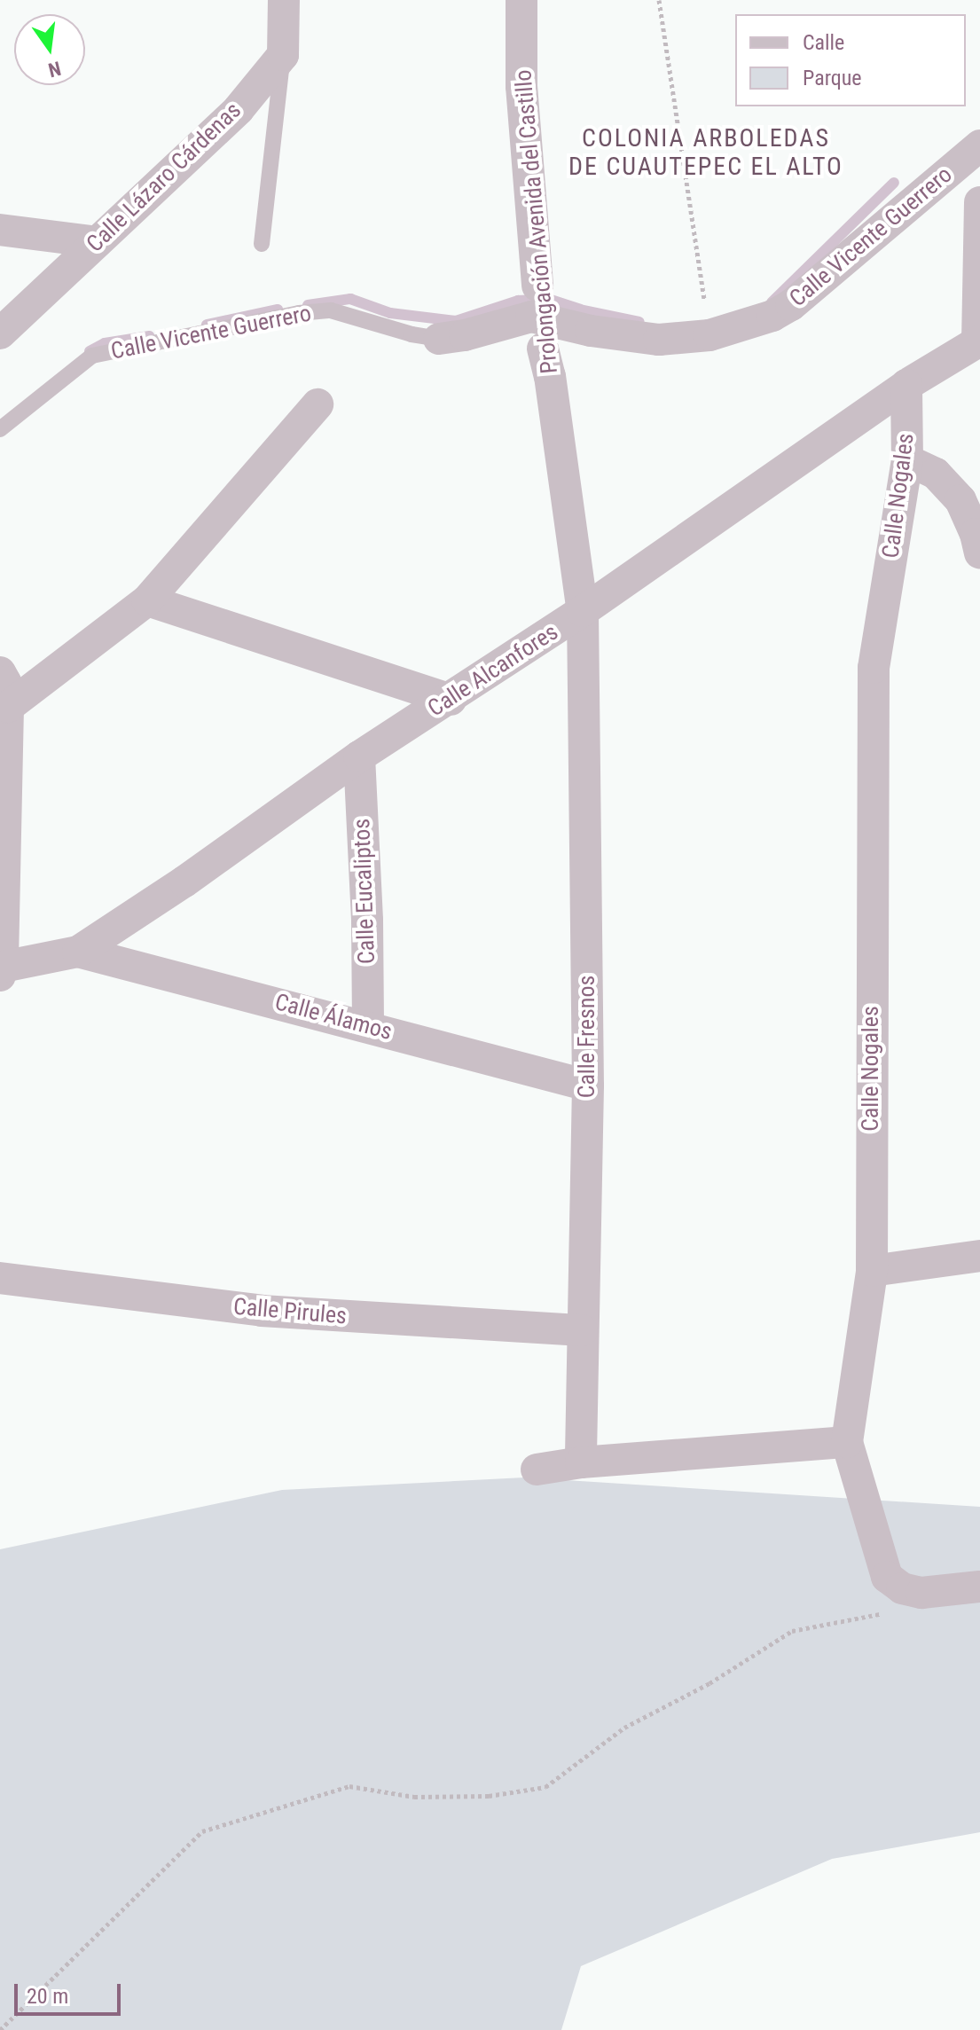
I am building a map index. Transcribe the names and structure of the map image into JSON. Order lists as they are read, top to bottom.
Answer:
{
  "streets": {
    "street": [
      "Calle Lázaro Cárdenas",
      "Prolongación Avenida del Castillo",
      "Calle Vicente Guerrero",
      "Calle Nogales",
      "Calle Alcanfores",
      "Calle Eucaliptos",
      "Calle Álamos",
      "Calle Fresnos",
      "Calle Pirules"
    ]
  },
  "crossings": [
    ["Prolongación Avenida del Castillo", "Calle Alcanfores"],
    ["Prolongación Avenida del Castillo", "Calle Fresnos"],
    ["Calle Nogales", "Calle Alcanfores"],
    ["Calle Alcanfores", "Calle Eucaliptos"],
    ["Calle Alcanfores", "Calle Álamos"],
    ["Calle Alcanfores", "Calle Fresnos"],
    ["Calle Eucaliptos", "Calle Álamos"],
    ["Calle Álamos", "Calle Fresnos"],
    ["Calle Fresnos", "Calle Pirules"]
  ],
  "districts": ["COLONIA ARBOLEDAS DE CUAUTEPEC EL ALTO"],
  "legend": ["Calle", "Parque"],
  "scale_bar": "20 m",
  "north": "bottom"
}
